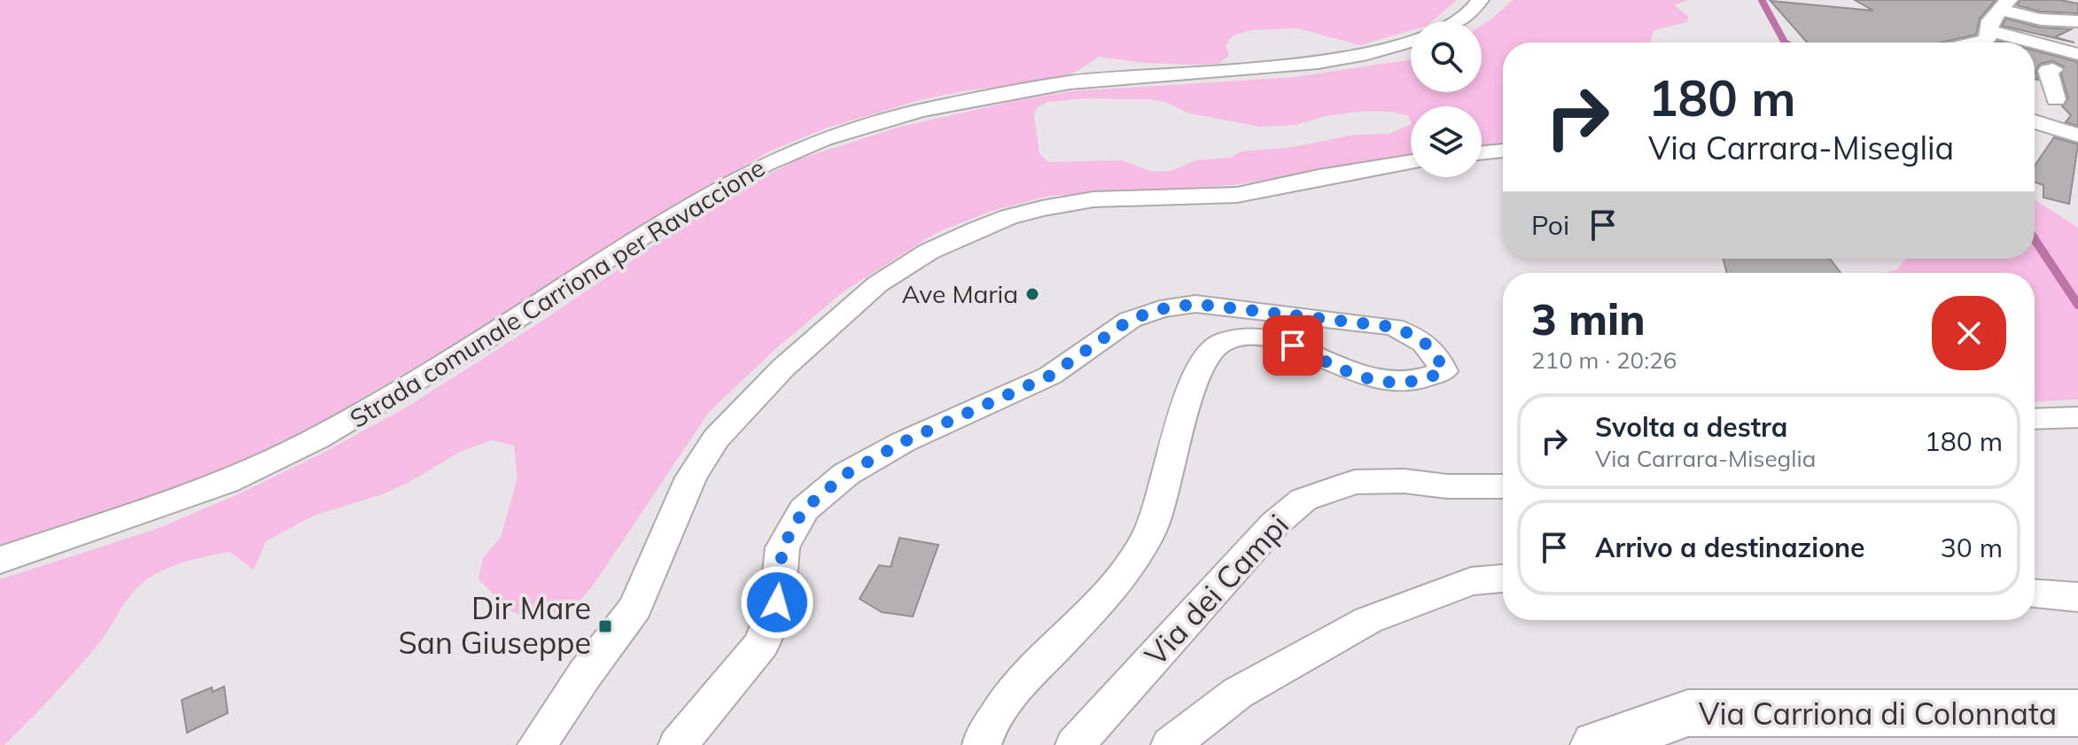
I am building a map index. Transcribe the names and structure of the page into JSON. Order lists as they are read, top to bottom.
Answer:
{
  "streets": {
    "main road": ["Via Carriona di Colonnata"],
    "street": ["Strada comunale Carriona per Ravaccione", "Via dei Campi"]
  },
  "places": {
    "other": ["Ave Maria"],
    "transit": ["Dir Mare San Giuseppe"]
  },
  "page": {
    "turn": ["180 m", "Via Carrara-Miseglia"],
    "then": "Poi",
    "heading": ["3 min", "210 m · 20:26"],
    "list": [
      {
        "name": "Svolta a destra",
        "note": "Via Carrara-Miseglia",
        "value": "180 m"
      },
      {
        "name": "Arrivo a destinazione",
        "value": "30 m"
      }
    ]
  }
}
